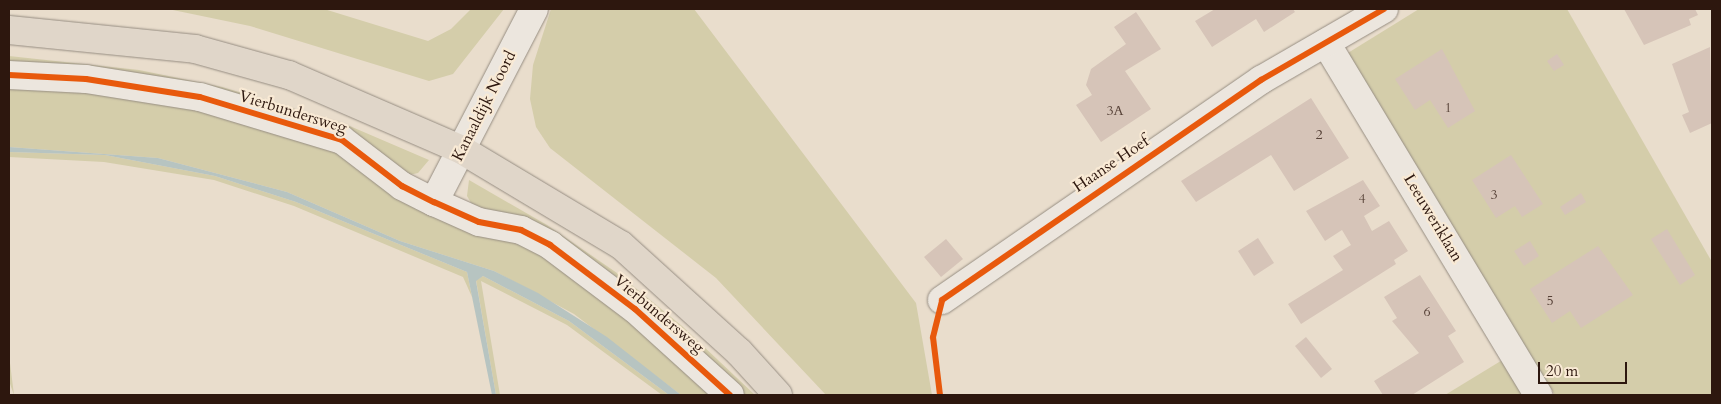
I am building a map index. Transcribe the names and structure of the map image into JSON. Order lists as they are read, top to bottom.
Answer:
{
  "streets": {
    "main road": ["Vierbundersweg"],
    "street": ["Kanaaldijk Noord", "Haanse Hoef", "Leeuweriklaan"]
  },
  "crossings": [
    ["Kanaaldijk Noord", "Vierbundersweg"],
    ["Haanse Hoef", "Leeuweriklaan"]
  ],
  "house_numbers": [
    "1",
    "3A",
    "2",
    "3",
    "4",
    "5",
    "6"
  ],
  "scale_bar": "20 m"
}
